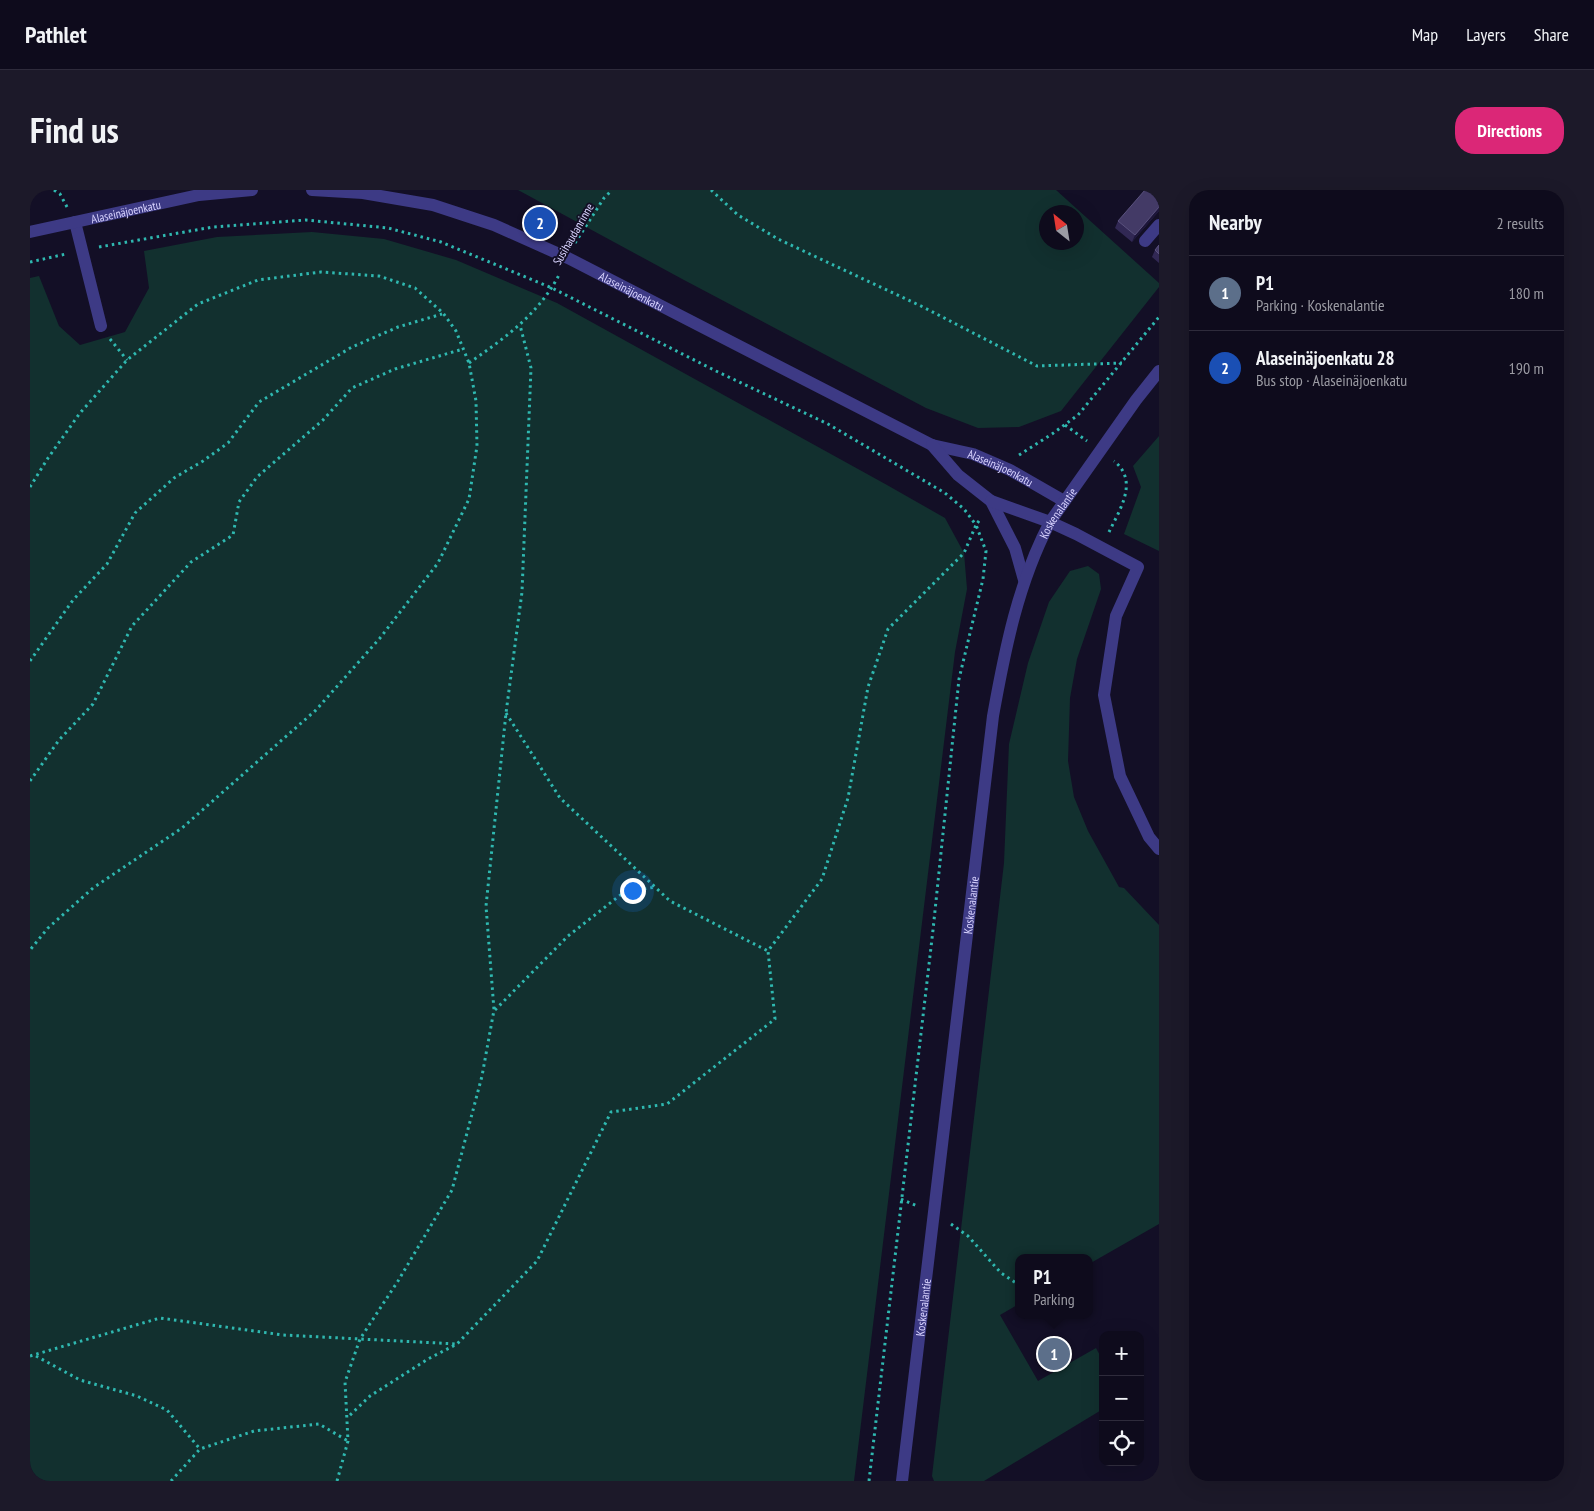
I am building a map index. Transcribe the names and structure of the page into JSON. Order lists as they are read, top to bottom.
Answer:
{
  "streets": {
    "street": ["Alaseinäjoenkatu", "Koskenalantie"],
    "path": ["Susihaudanrinne"]
  },
  "crossings": [
    ["Alaseinäjoenkatu", "Susihaudanrinne"],
    ["Alaseinäjoenkatu", "Koskenalantie"]
  ],
  "north": "top left",
  "page": {
    "header": "Pathlet",
    "nav": ["Map", "Layers", "Share"],
    "title": "Find us",
    "buttons": "Directions",
    "heading": ["Nearby", "2 results"],
    "pins": ["2", "1"],
    "list": [
      {
        "mark": "1",
        "name": "P1",
        "note": "Parking · Koskenalantie",
        "value": "180 m"
      },
      {
        "mark": "2",
        "name": "Alaseinäjoenkatu 28",
        "note": "Bus stop · Alaseinäjoenkatu",
        "value": "190 m"
      }
    ],
    "popup": ["P1", "Parking"],
    "map_buttons": ["+", "−"]
  }
}
